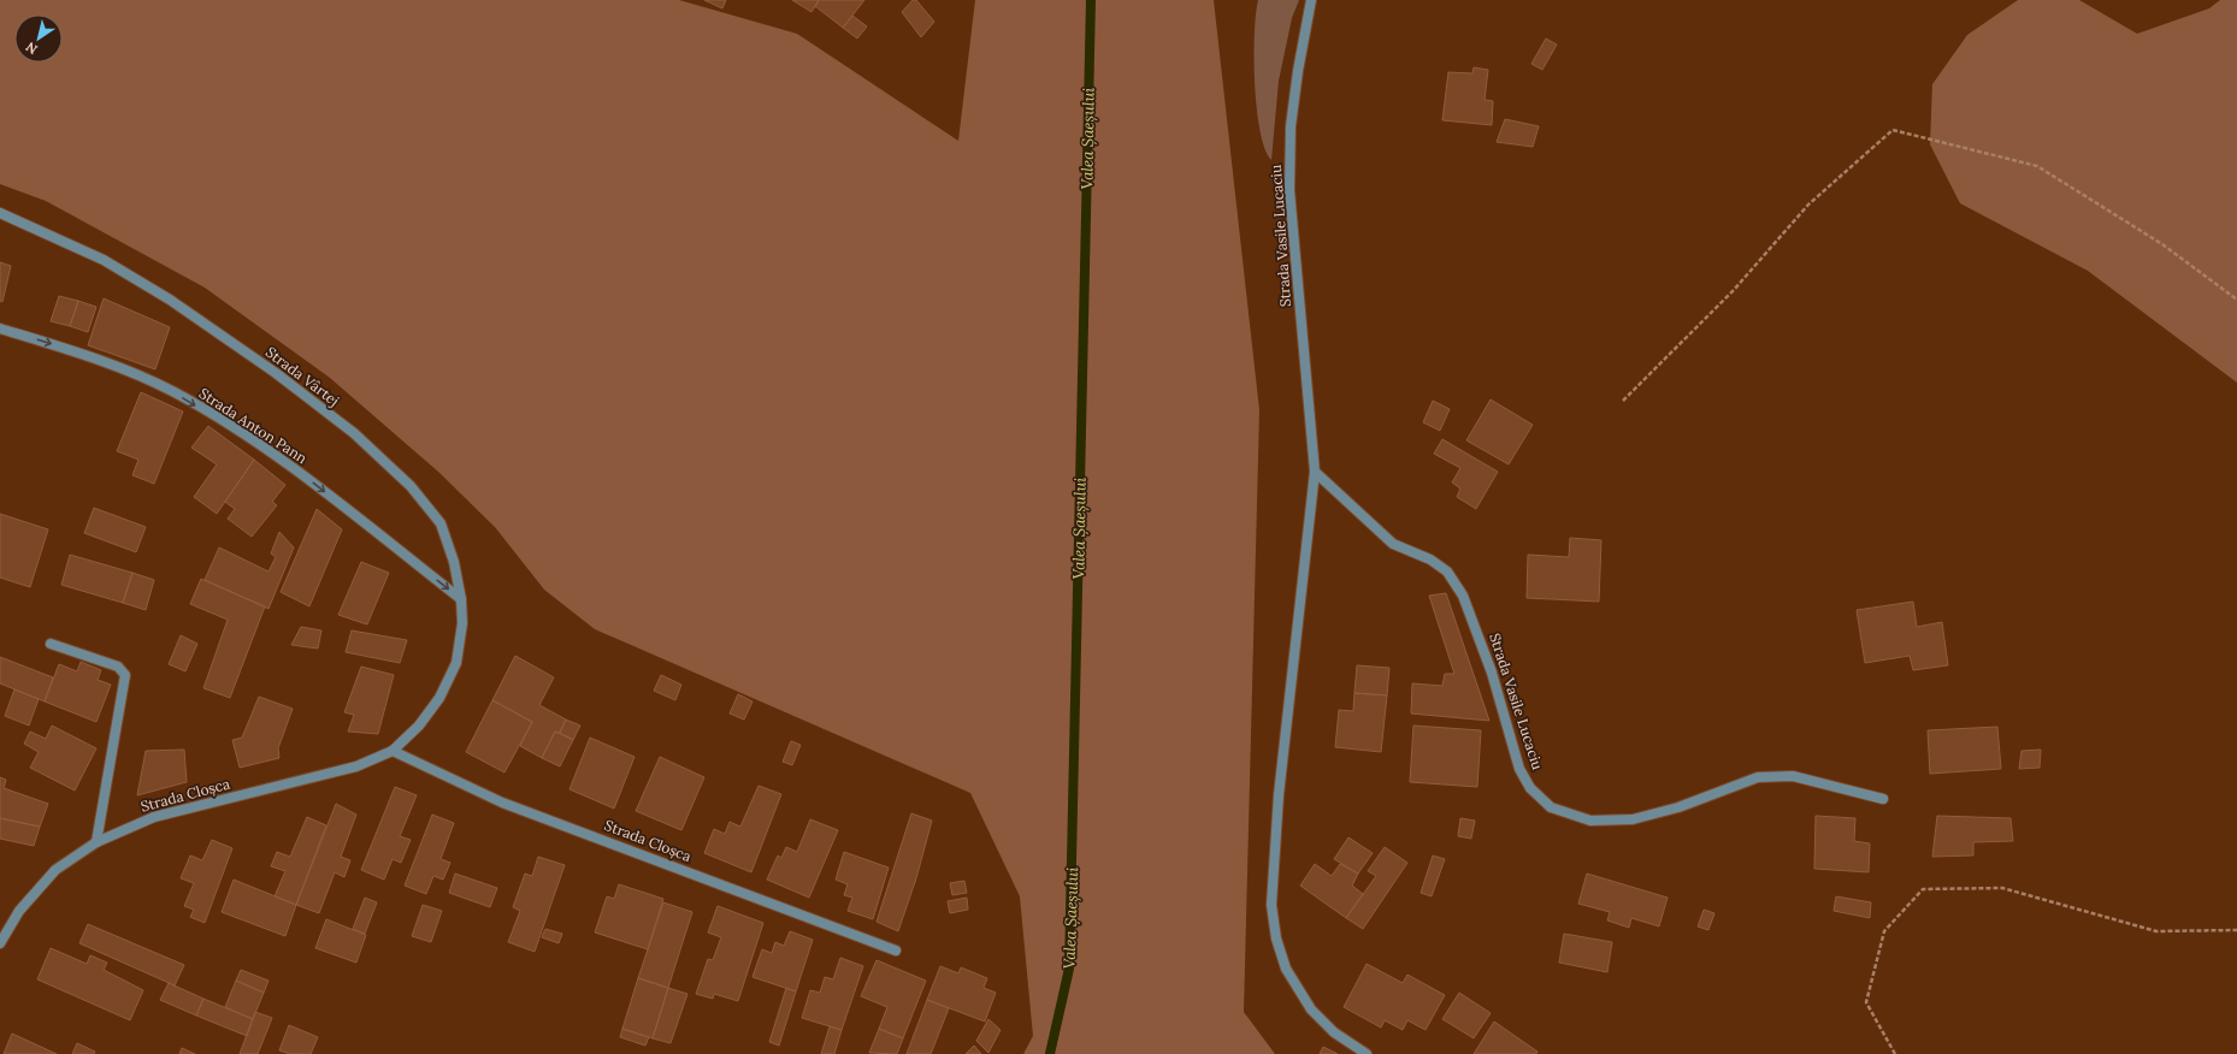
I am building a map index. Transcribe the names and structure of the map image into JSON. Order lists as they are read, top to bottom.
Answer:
{
  "streets": {
    "street": [
      "Strada Vasile Lucaciu",
      "Strada Vârtej",
      "Strada Anton Pann",
      "Strada Cloșca"
    ]
  },
  "crossings": [
    ["Strada Vârtej", "Strada Anton Pann"],
    ["Strada Vârtej", "Strada Cloșca"]
  ],
  "one_way": ["Strada Anton Pann"],
  "water": ["Valea Șaeșului"],
  "north": "bottom left"
}
